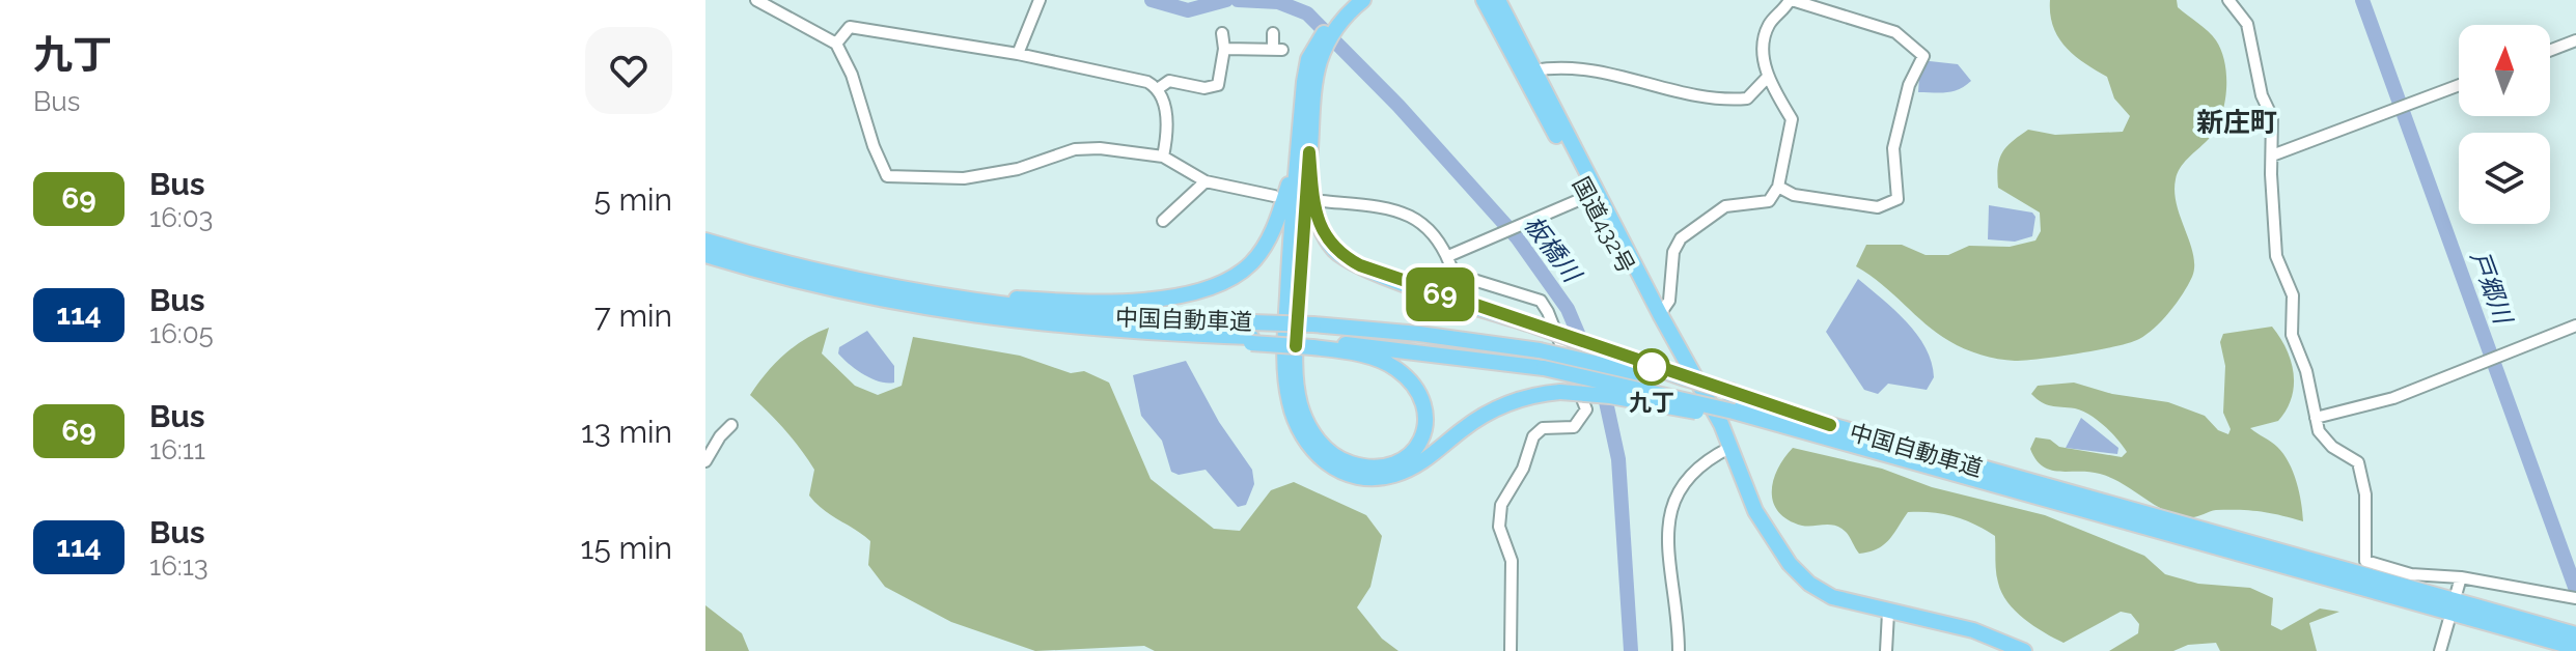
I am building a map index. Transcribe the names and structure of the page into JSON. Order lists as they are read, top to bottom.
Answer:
{
  "streets": {
    "highway": ["国道432号", "中国自動車道"]
  },
  "districts": ["新庄町"],
  "water": ["板橋川", "戸郷川"],
  "places": ["九丁"],
  "lines": ["bus line 69"],
  "north": "top",
  "page": {
    "heading": ["九丁", "Bus"],
    "on_map": "69",
    "list": [
      {
        "mark": "69",
        "name": "Bus",
        "note": "16:03",
        "value": "5 min"
      },
      {
        "mark": "114",
        "name": "Bus",
        "note": "16:05",
        "value": "7 min"
      },
      {
        "mark": "69",
        "name": "Bus",
        "note": "16:11",
        "value": "13 min"
      },
      {
        "mark": "114",
        "name": "Bus",
        "note": "16:13",
        "value": "15 min"
      }
    ]
  }
}
